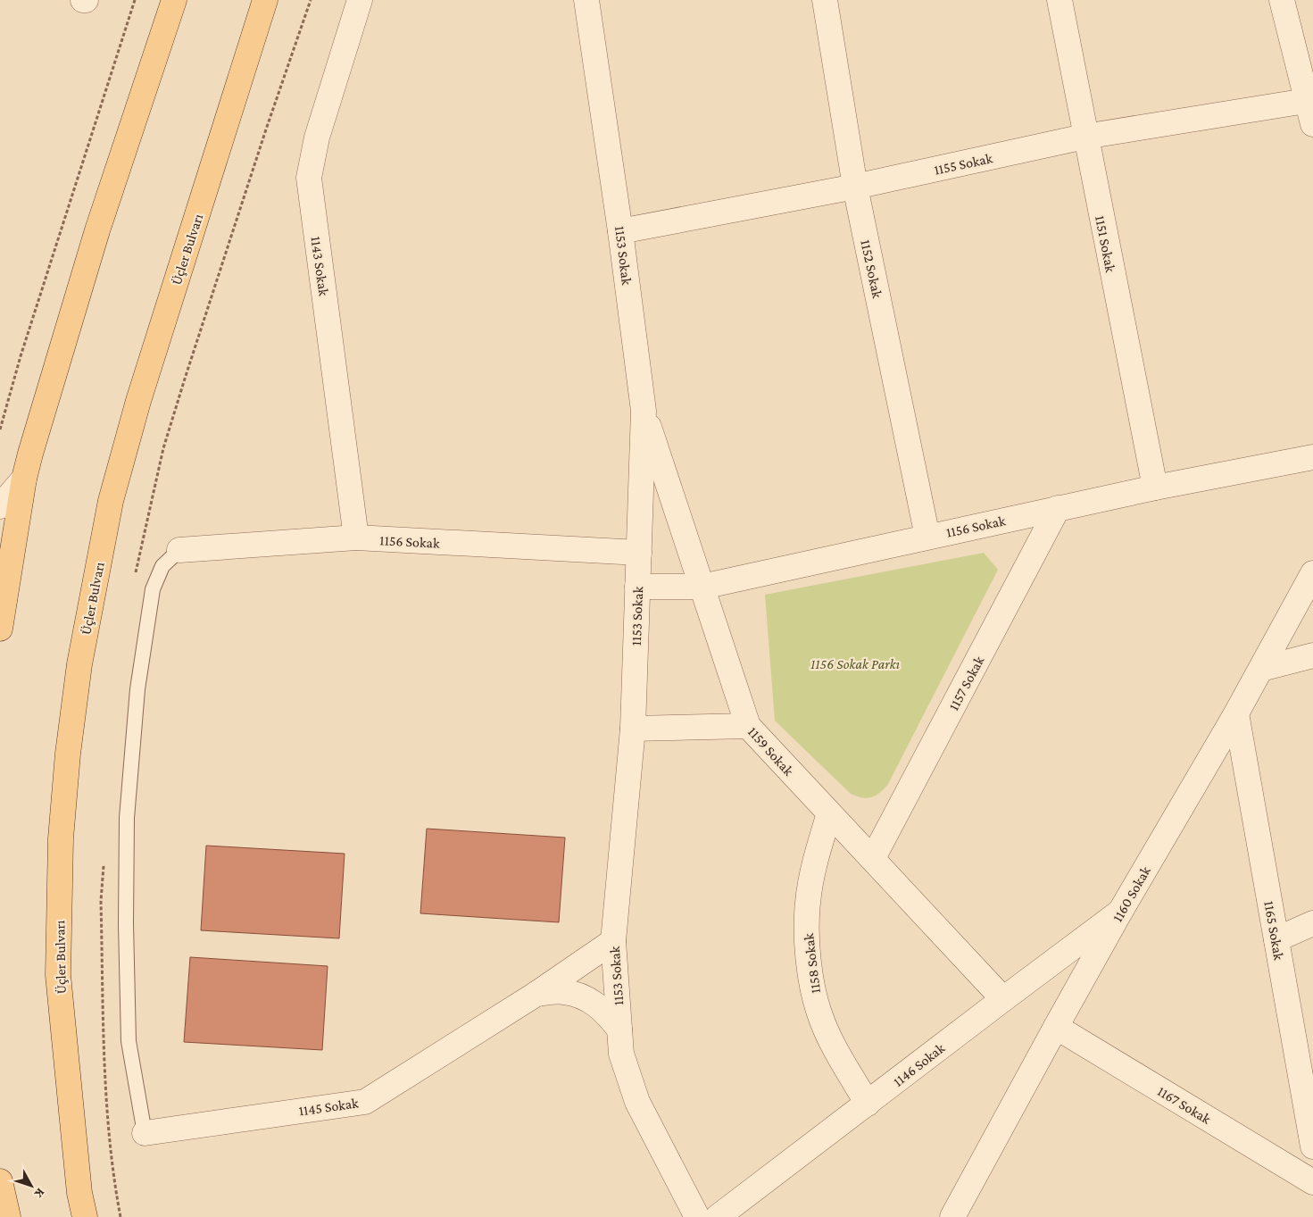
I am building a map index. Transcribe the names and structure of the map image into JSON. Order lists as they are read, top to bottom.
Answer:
{
  "streets": {
    "main road": ["Üçler Bulvarı"],
    "street": [
      "1155 Sokak",
      "1151 Sokak",
      "1153 Sokak",
      "1143 Sokak",
      "1152 Sokak",
      "1156 Sokak",
      "1157 Sokak",
      "1159 Sokak",
      "1160 Sokak",
      "1165 Sokak",
      "1158 Sokak",
      "1146 Sokak",
      "1167 Sokak",
      "1145 Sokak"
    ]
  },
  "crossings": [
    ["1155 Sokak", "1151 Sokak"],
    ["1155 Sokak", "1153 Sokak"],
    ["1155 Sokak", "1152 Sokak"],
    ["1151 Sokak", "1156 Sokak"],
    ["1153 Sokak", "1156 Sokak"],
    ["1153 Sokak", "1159 Sokak"],
    ["1153 Sokak", "1145 Sokak"],
    ["1143 Sokak", "1156 Sokak"],
    ["1152 Sokak", "1156 Sokak"],
    ["1156 Sokak", "1157 Sokak"],
    ["1156 Sokak", "1159 Sokak"],
    ["1157 Sokak", "1159 Sokak"],
    ["1159 Sokak", "1158 Sokak"],
    ["1159 Sokak", "1146 Sokak"],
    ["1160 Sokak", "1165 Sokak"],
    ["1160 Sokak", "1146 Sokak"],
    ["1160 Sokak", "1167 Sokak"],
    ["1158 Sokak", "1146 Sokak"]
  ],
  "parks": ["1156 Sokak Parkı"],
  "north": "bottom right"
}
